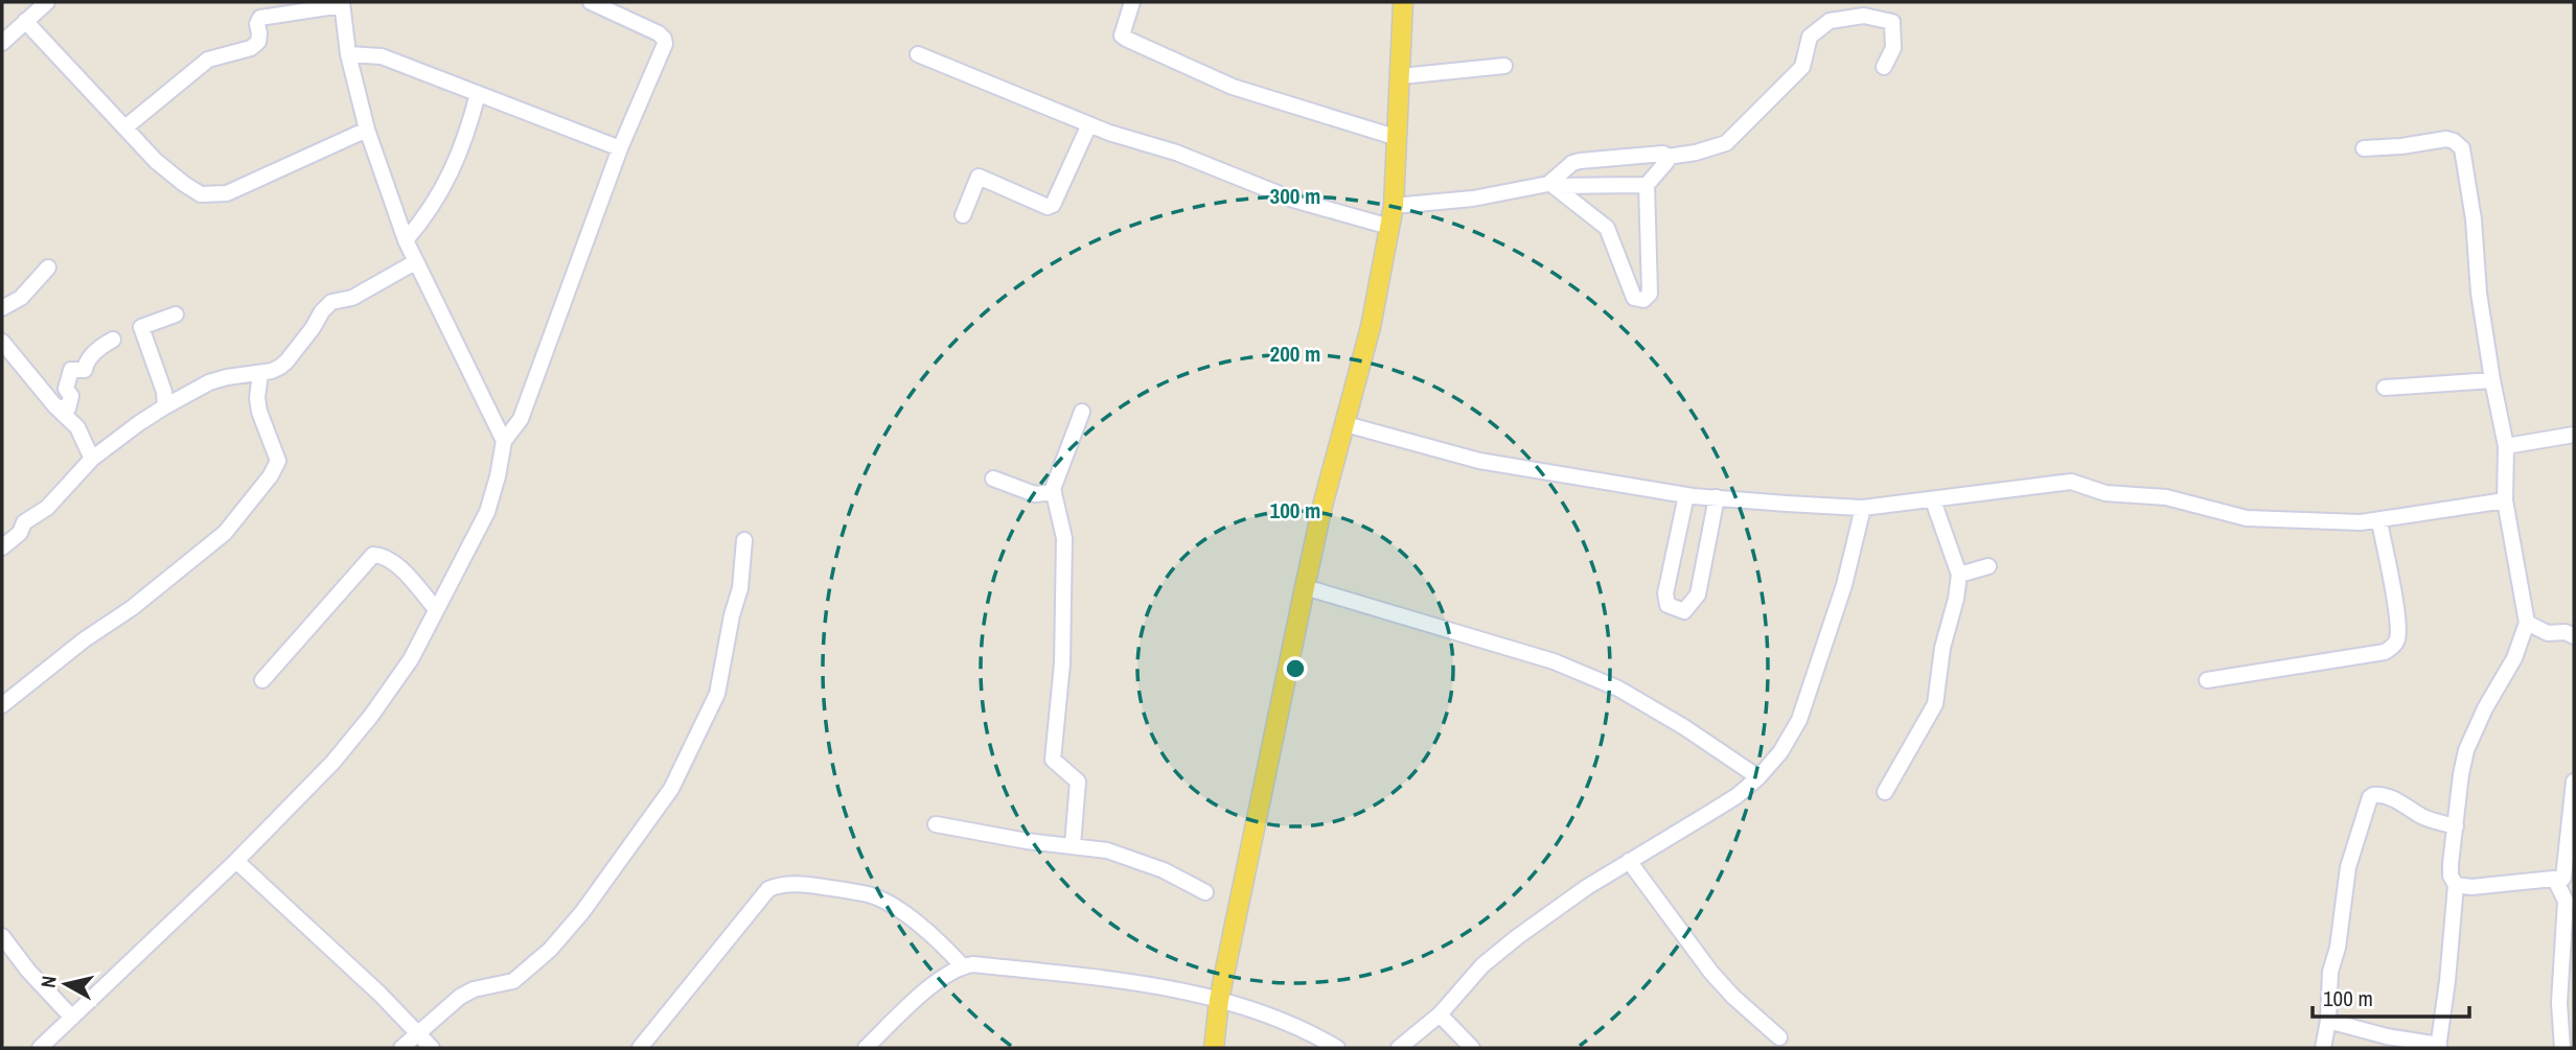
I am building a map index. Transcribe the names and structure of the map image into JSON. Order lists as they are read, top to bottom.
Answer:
{
  "scale_bar": "100 m",
  "north": "left",
  "rings": ["300 m", "200 m", "100 m"]
}
